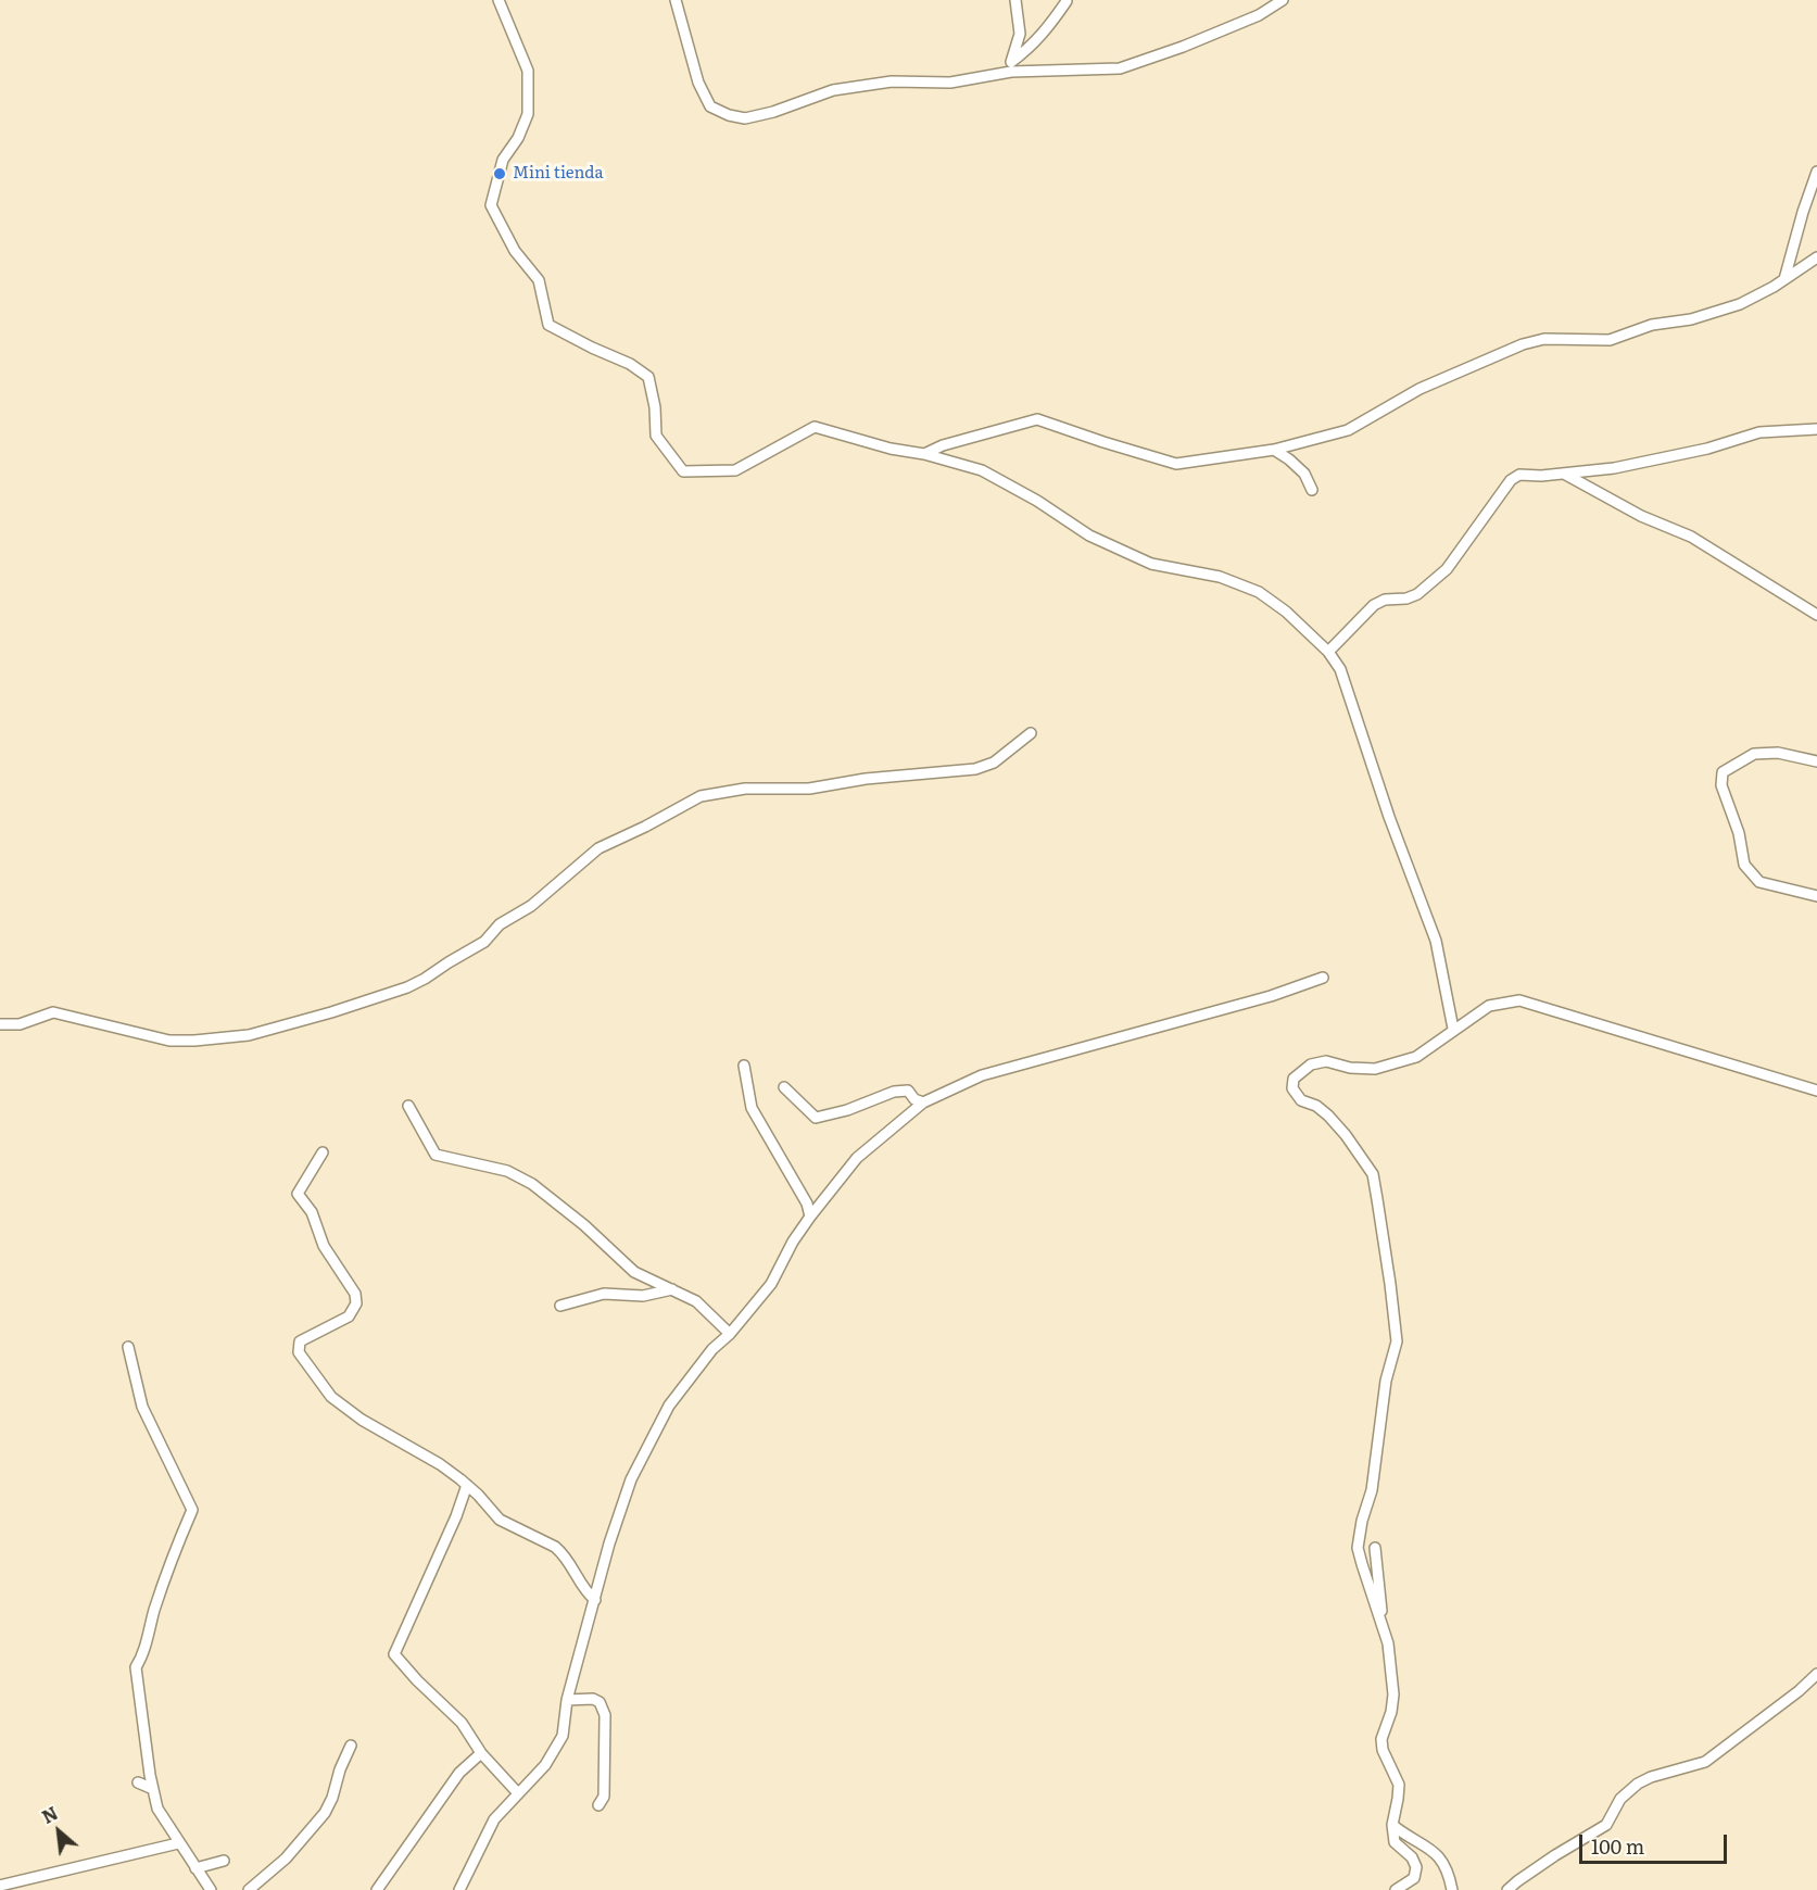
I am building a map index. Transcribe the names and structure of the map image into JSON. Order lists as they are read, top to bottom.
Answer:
{
  "places": ["Mini tienda"],
  "scale_bar": "100 m",
  "north": "top left"
}
